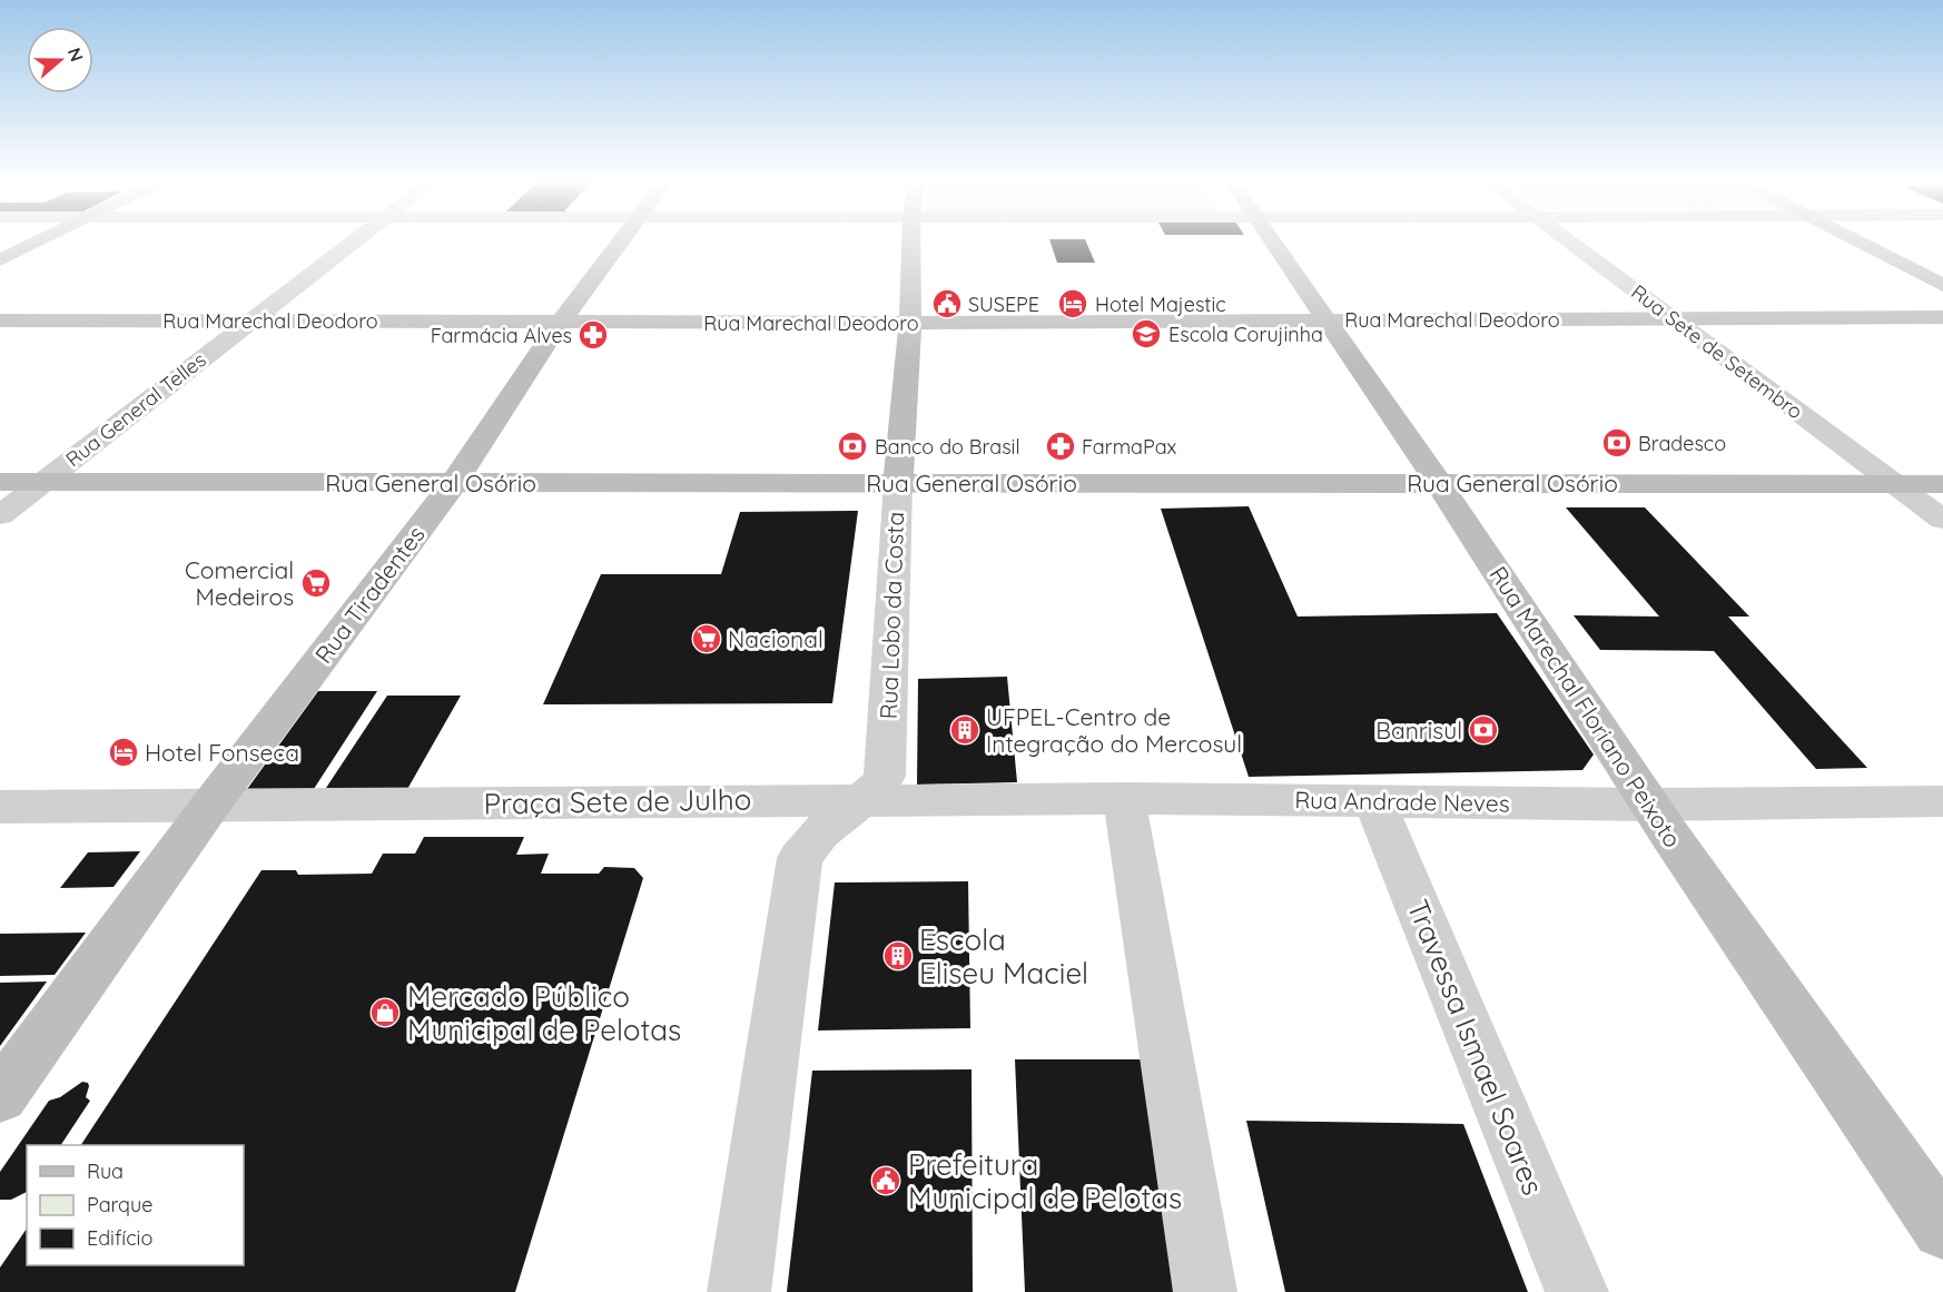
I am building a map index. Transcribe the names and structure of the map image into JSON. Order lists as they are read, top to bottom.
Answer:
{
  "streets": {
    "street": [
      "Rua Marechal Deodoro",
      "Rua Sete de Setembro",
      "Rua General Telles",
      "Rua General Osório",
      "Rua Tiradentes",
      "Rua Lobo da Costa",
      "Rua Marechal Floriano Peixoto",
      "Praça Sete de Julho",
      "Rua Andrade Neves",
      "Travessa Ismael Soares"
    ]
  },
  "crossings": [
    ["Rua Marechal Deodoro", "Rua Sete de Setembro"],
    ["Rua Marechal Deodoro", "Rua General Telles"],
    ["Rua Marechal Deodoro", "Rua Tiradentes"],
    ["Rua Marechal Deodoro", "Rua Lobo da Costa"],
    ["Rua Marechal Deodoro", "Rua Marechal Floriano Peixoto"],
    ["Rua Sete de Setembro", "Rua General Osório"],
    ["Rua General Telles", "Rua General Osório"],
    ["Rua General Osório", "Rua Tiradentes"],
    ["Rua General Osório", "Rua Lobo da Costa"],
    ["Rua General Osório", "Rua Marechal Floriano Peixoto"],
    ["Rua Tiradentes", "Praça Sete de Julho"],
    ["Rua Lobo da Costa", "Praça Sete de Julho"],
    ["Rua Lobo da Costa", "Rua Andrade Neves"],
    ["Rua Marechal Floriano Peixoto", "Rua Andrade Neves"],
    ["Praça Sete de Julho", "Rua Andrade Neves"],
    ["Rua Andrade Neves", "Travessa Ismael Soares"]
  ],
  "places": {
    "public building": ["SUSEPE", "Prefeitura Municipal de Pelotas"],
    "hotel": ["Hotel Majestic", "Hotel Fonseca"],
    "school or university": ["Escola Corujinha"],
    "pharmacy": ["Farmácia Alves", "FarmaPax"],
    "bank": ["Bradesco", "Banco do Brasil", "Banrisul"],
    "supermarket": ["Comercial Medeiros", "Nacional"],
    "building": ["UFPEL-Centro de Integração do Mercosul", "Escola Eliseu Maciel"],
    "shop": ["Mercado Público Municipal de Pelotas"]
  },
  "legend": ["Rua", "Parque", "Edifício"],
  "north": "right"
}
